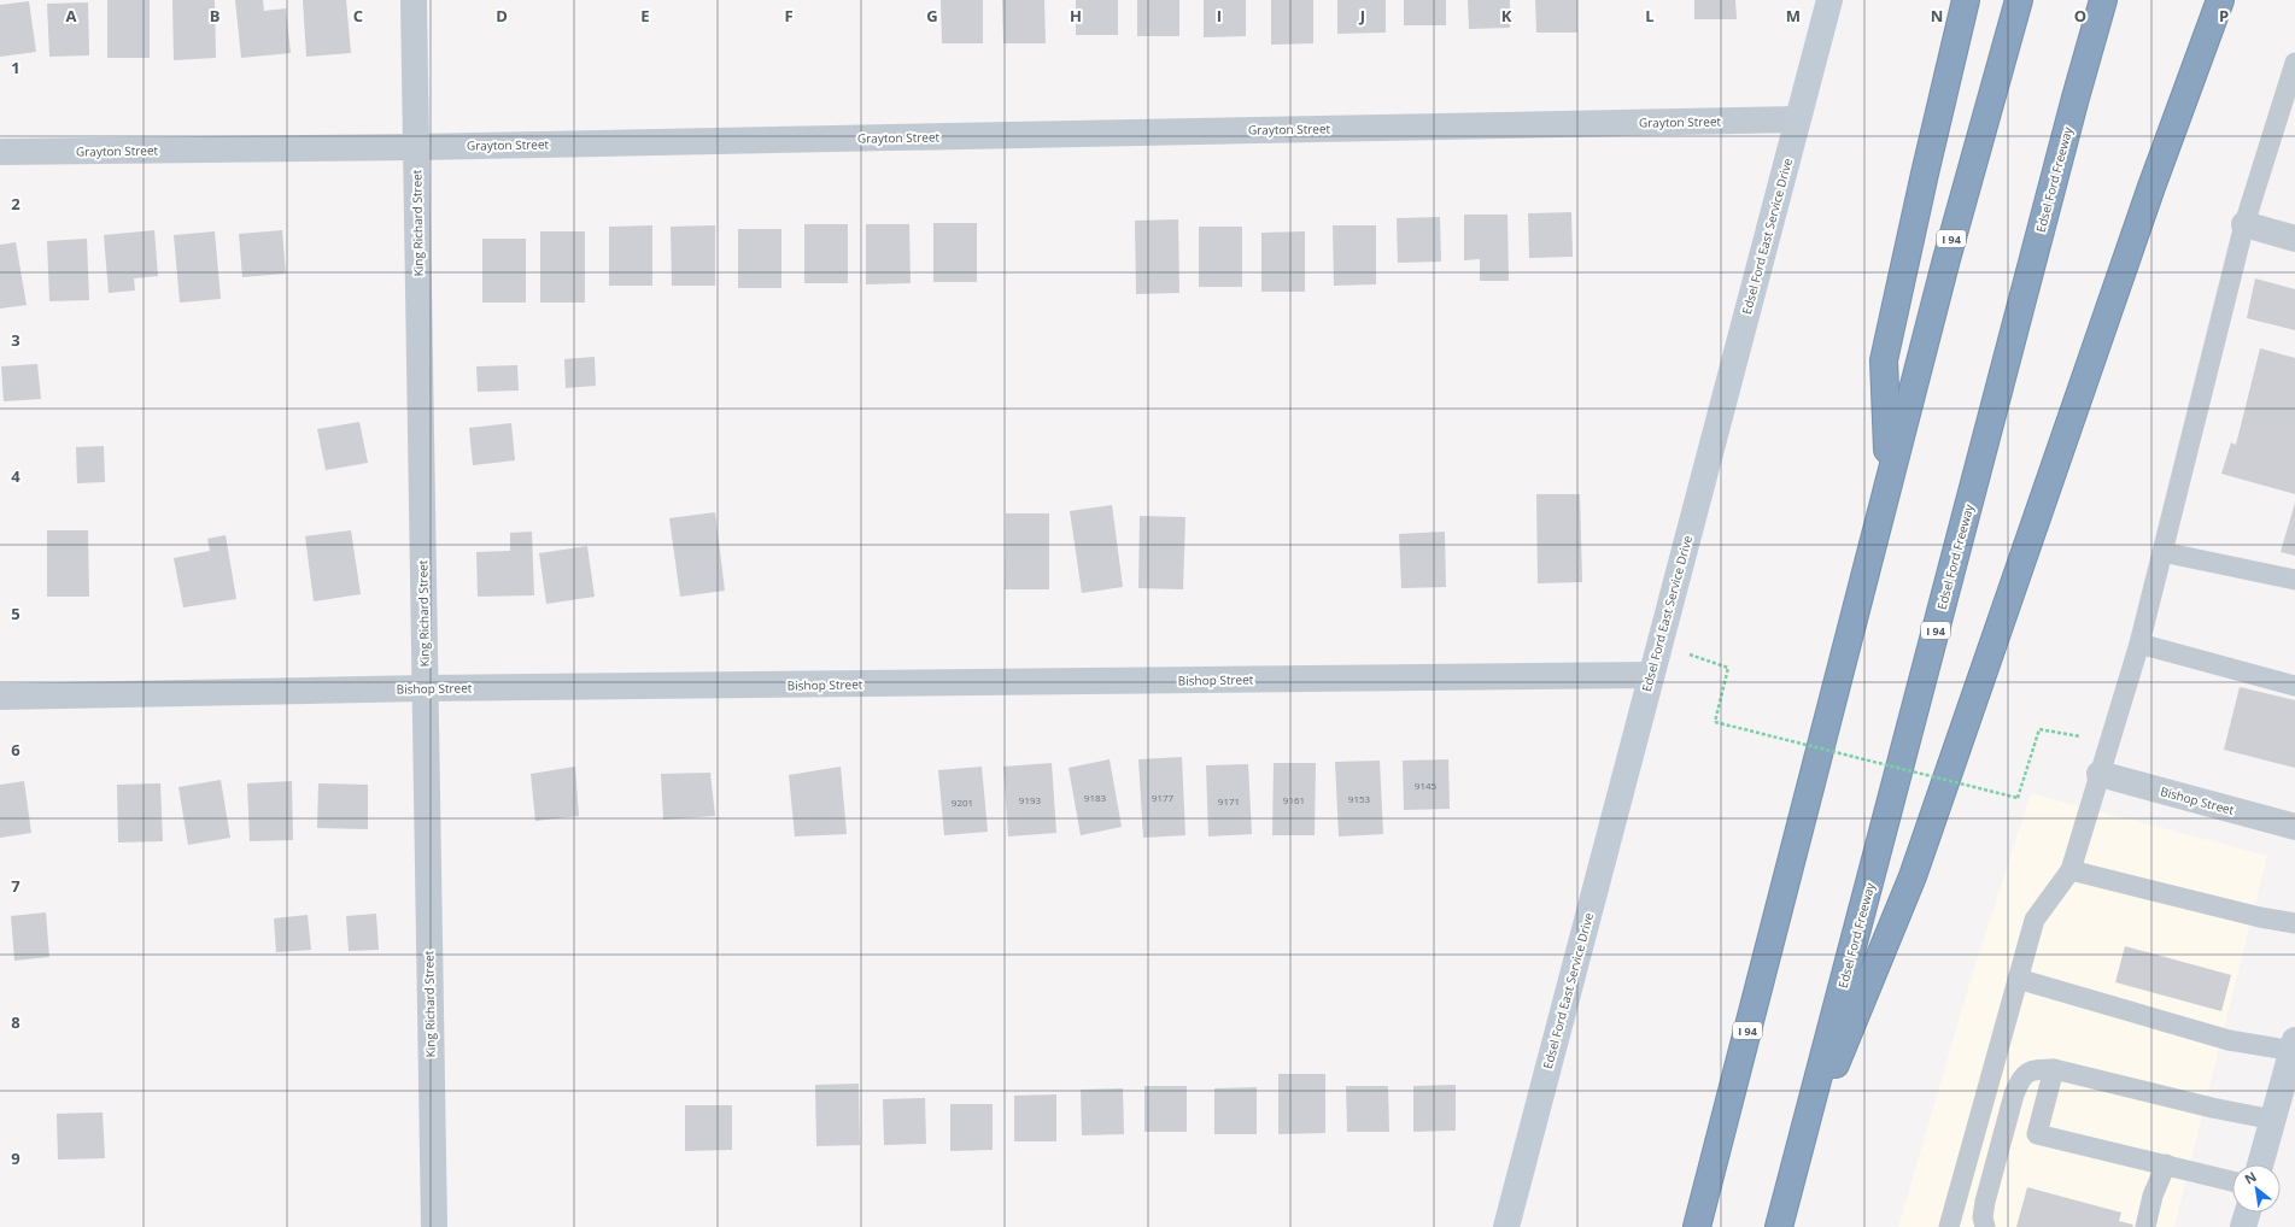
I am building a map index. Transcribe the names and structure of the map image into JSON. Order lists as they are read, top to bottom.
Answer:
{
  "streets": {
    "highway": ["Edsel Ford Freeway", "I 94"],
    "street": [
      "Grayton Street",
      "King Richard Street",
      "Edsel Ford East Service Drive",
      "Bishop Street"
    ]
  },
  "crossings": [
    ["Grayton Street", "King Richard Street"],
    ["Grayton Street", "Edsel Ford East Service Drive"],
    ["King Richard Street", "Bishop Street"],
    ["Edsel Ford East Service Drive", "Bishop Street"]
  ],
  "house_numbers": [
    "9145",
    "9183",
    "9177",
    "9153",
    "9193",
    "9161",
    "9171",
    "9201"
  ],
  "north": "top left",
  "grid": {
    "columns": [
      "A",
      "B",
      "C",
      "D",
      "E",
      "F",
      "G",
      "H",
      "I",
      "J",
      "K",
      "L",
      "M",
      "N",
      "O",
      "P"
    ],
    "rows": [
      "1",
      "2",
      "3",
      "4",
      "5",
      "6",
      "7",
      "8",
      "9"
    ]
  }
}
